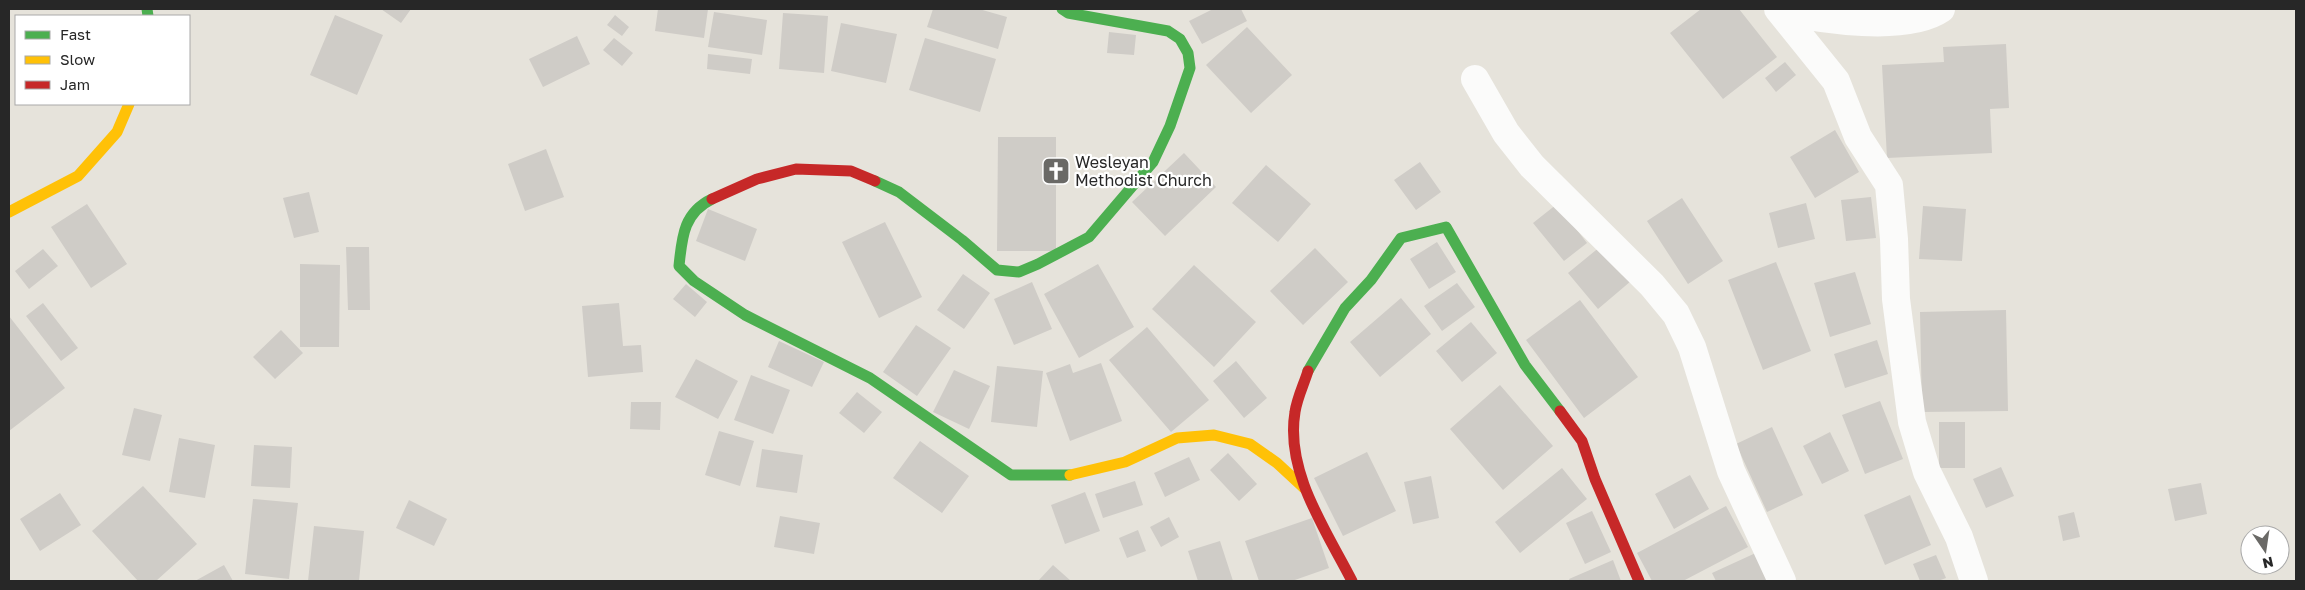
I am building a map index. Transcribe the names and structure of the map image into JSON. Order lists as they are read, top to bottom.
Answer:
{
  "places": {
    "church": ["Wesleyan Methodist Church"]
  },
  "legend": ["Fast", "Slow", "Jam"],
  "north": "bottom"
}
